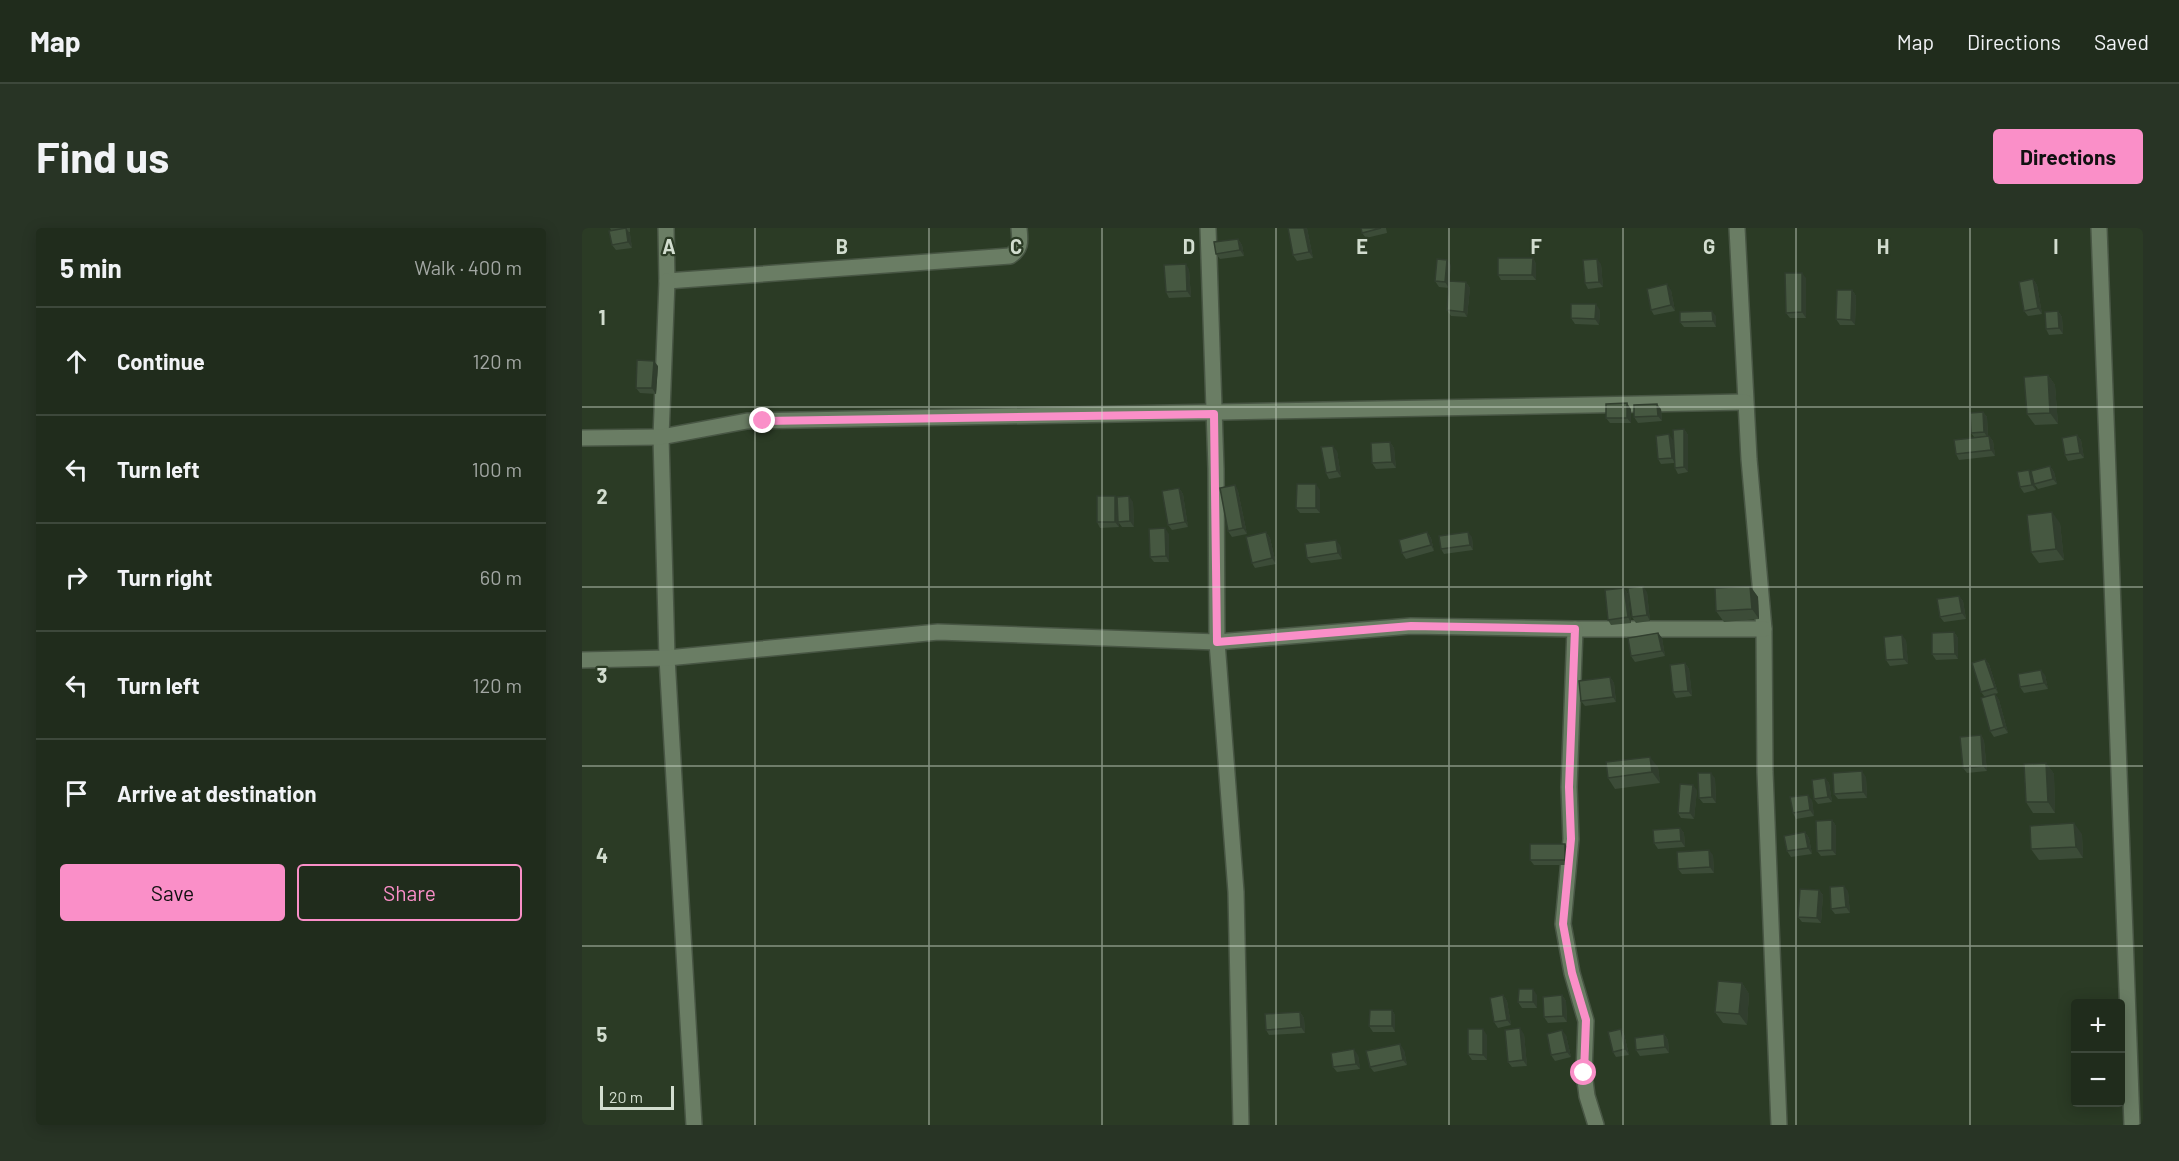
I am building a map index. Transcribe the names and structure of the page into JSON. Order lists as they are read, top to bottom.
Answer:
{
  "scale_bar": "20 m",
  "page": {
    "header": "Map",
    "nav": ["Map", "Directions", "Saved"],
    "buttons": [
      "Directions",
      ["Save", "Share"]
    ],
    "title": "Find us",
    "heading": ["5 min", "Walk · 400 m"],
    "list": [
      ["Continue", "120 m"],
      ["Turn left", "100 m"],
      ["Turn right", "60 m"],
      ["Turn left", "120 m"],
      "Arrive at destination"
    ],
    "map_buttons": ["+", "−"],
    "scale": "20 m"
  },
  "grid": {
    "columns": [
      "A",
      "B",
      "C",
      "D",
      "E",
      "F",
      "G",
      "H",
      "I"
    ],
    "rows": [
      "1",
      "2",
      "3",
      "4",
      "5"
    ]
  }
}
